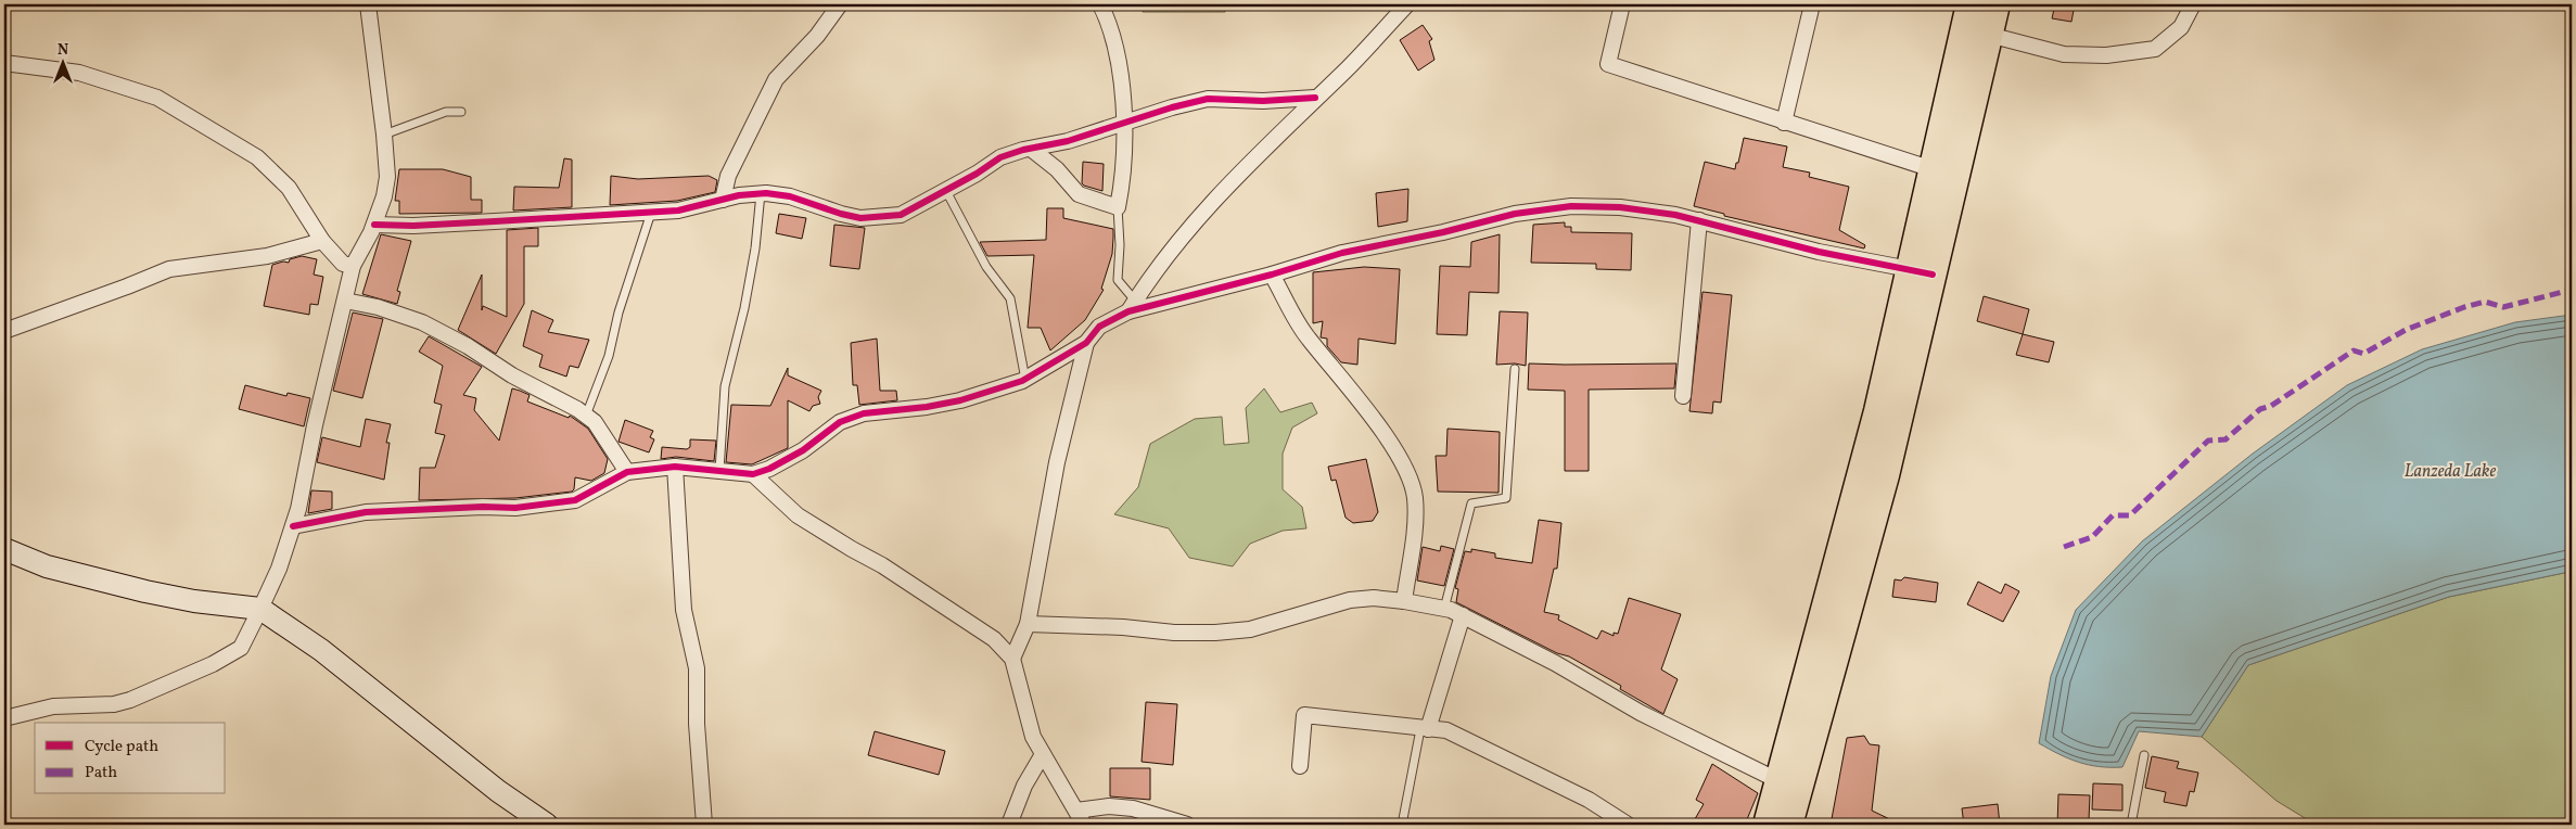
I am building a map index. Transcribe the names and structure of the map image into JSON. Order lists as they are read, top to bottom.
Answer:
{
  "water": ["Lanzeda Lake"],
  "legend": ["Cycle path", "Path"],
  "north": "top"
}
